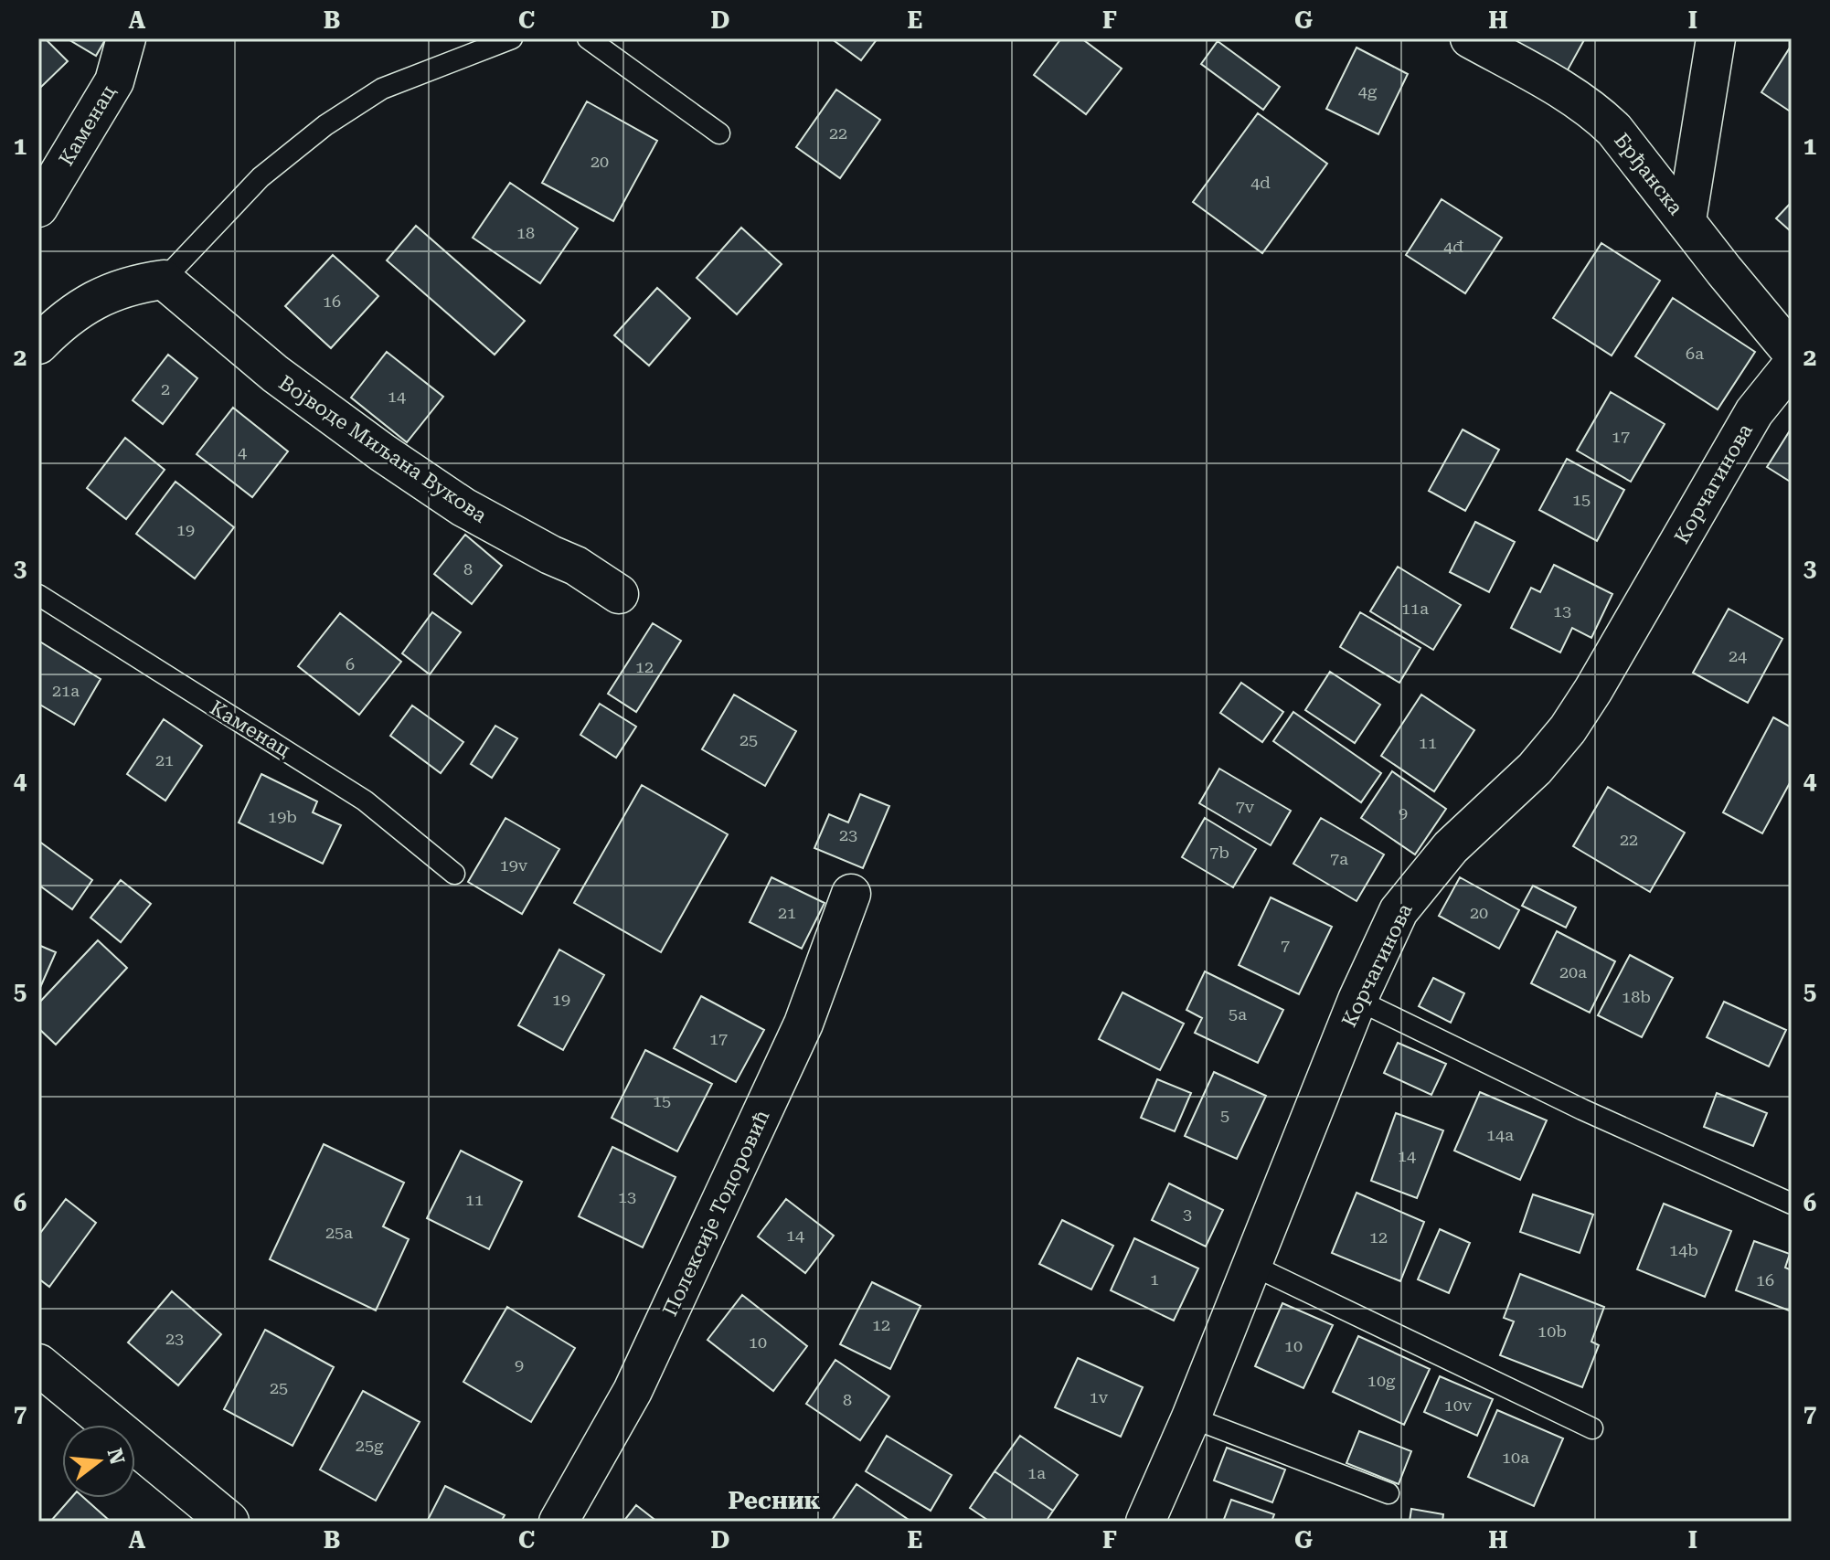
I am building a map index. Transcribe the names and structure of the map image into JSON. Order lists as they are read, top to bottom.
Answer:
{
  "streets": {
    "street": [
      "Каменац",
      "Брђанска",
      "Војводе Миљана Вукова",
      "Корчагинова",
      "Полексије Тодоровић"
    ]
  },
  "districts": ["Ресник"],
  "house_numbers": [
    "4g",
    "22",
    "20",
    "4d",
    "18",
    "4đ",
    "16",
    "6a",
    "2",
    "14",
    "17",
    "4",
    "15",
    "19",
    "8",
    "11a",
    "13",
    "24",
    "6",
    "12",
    "21a",
    "25",
    "11",
    "21",
    "7v",
    "9",
    "19b",
    "23",
    "22",
    "7b",
    "7a",
    "19v",
    "21",
    "20",
    "7",
    "20a",
    "18b",
    "19",
    "5a",
    "17",
    "15",
    "5",
    "14a",
    "14",
    "13",
    "11",
    "3",
    "25a",
    "14",
    "12",
    "14b",
    "1",
    "16",
    "12",
    "10b",
    "23",
    "10",
    "10",
    "9",
    "10g",
    "25",
    "1v",
    "8",
    "10v",
    "25g",
    "10a",
    "1a"
  ],
  "north": "right",
  "grid": {
    "columns": [
      "A",
      "B",
      "C",
      "D",
      "E",
      "F",
      "G",
      "H",
      "I"
    ],
    "rows": [
      "1",
      "2",
      "3",
      "4",
      "5",
      "6",
      "7"
    ]
  }
}
